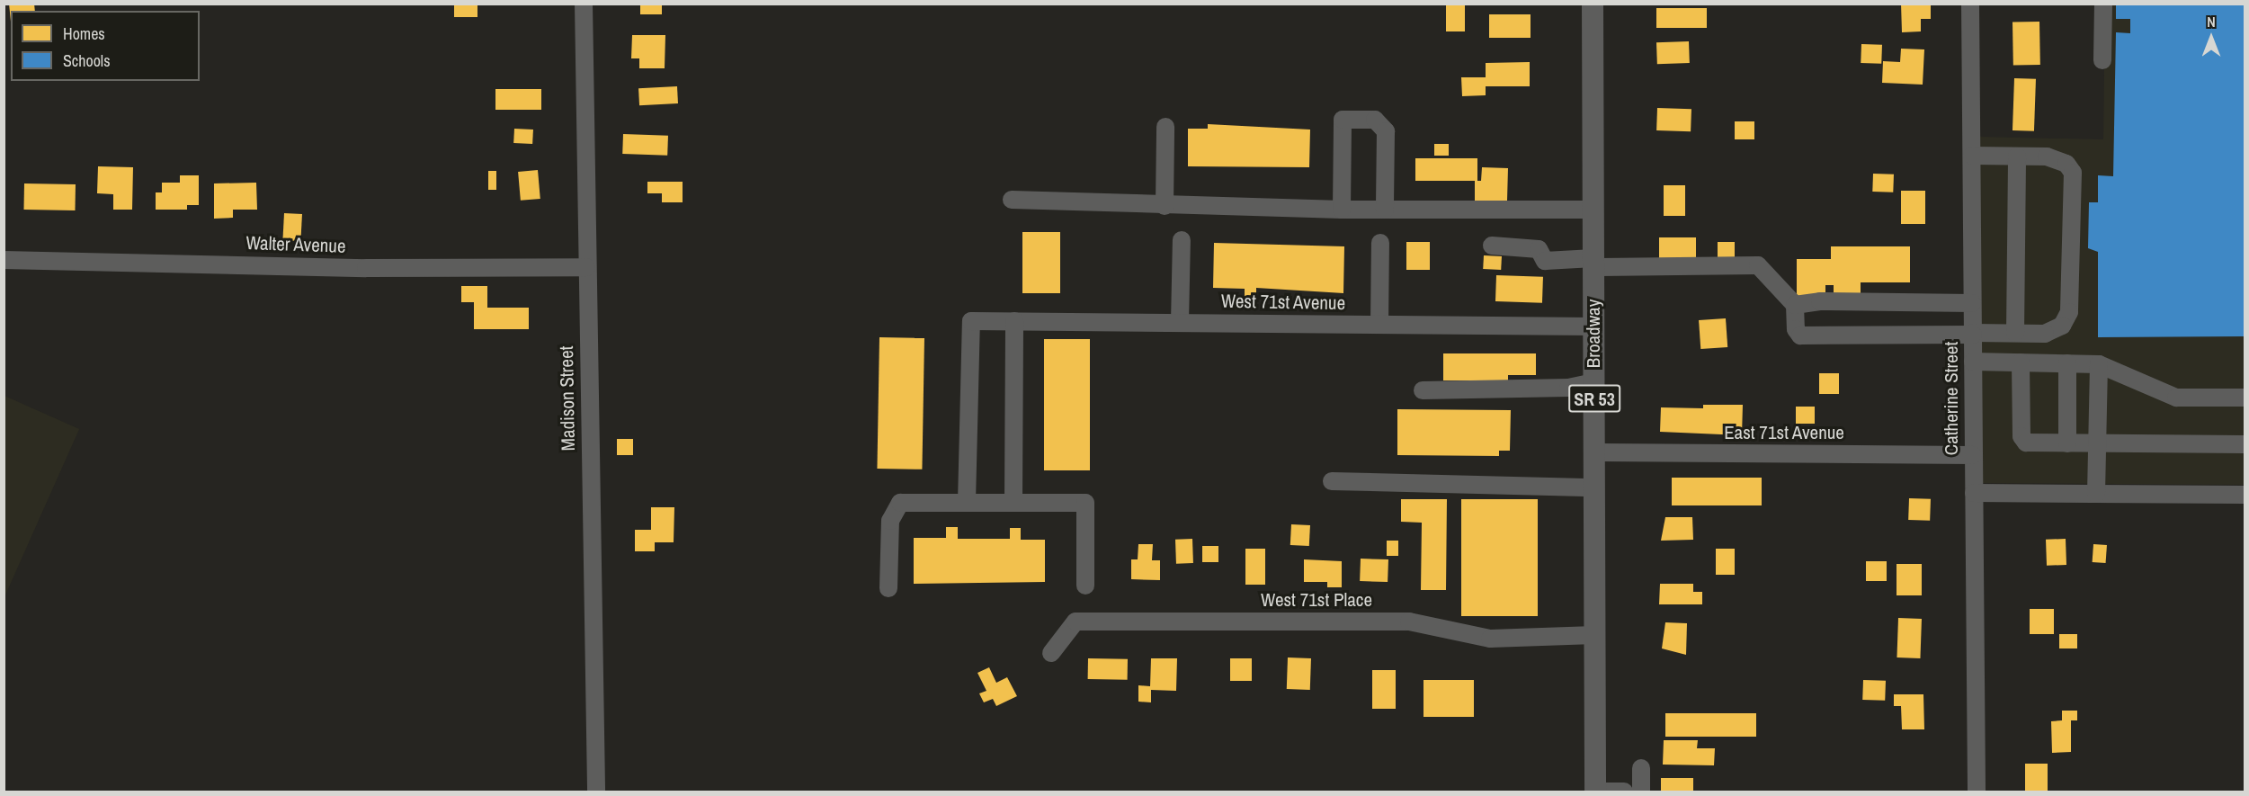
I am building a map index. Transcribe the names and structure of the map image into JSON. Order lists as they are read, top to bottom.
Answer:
{
  "streets": {
    "main road": ["Broadway", "SR 53"],
    "street": [
      "Walter Avenue",
      "West 71st Avenue",
      "Madison Street",
      "Catherine Street",
      "East 71st Avenue",
      "West 71st Place"
    ]
  },
  "crossings": [
    ["Walter Avenue", "Madison Street"],
    ["West 71st Avenue", "Broadway"],
    ["Broadway", "East 71st Avenue"],
    ["Broadway", "West 71st Place"],
    ["Catherine Street", "East 71st Avenue"]
  ],
  "legend": ["Homes", "Schools"],
  "north": "top"
}
